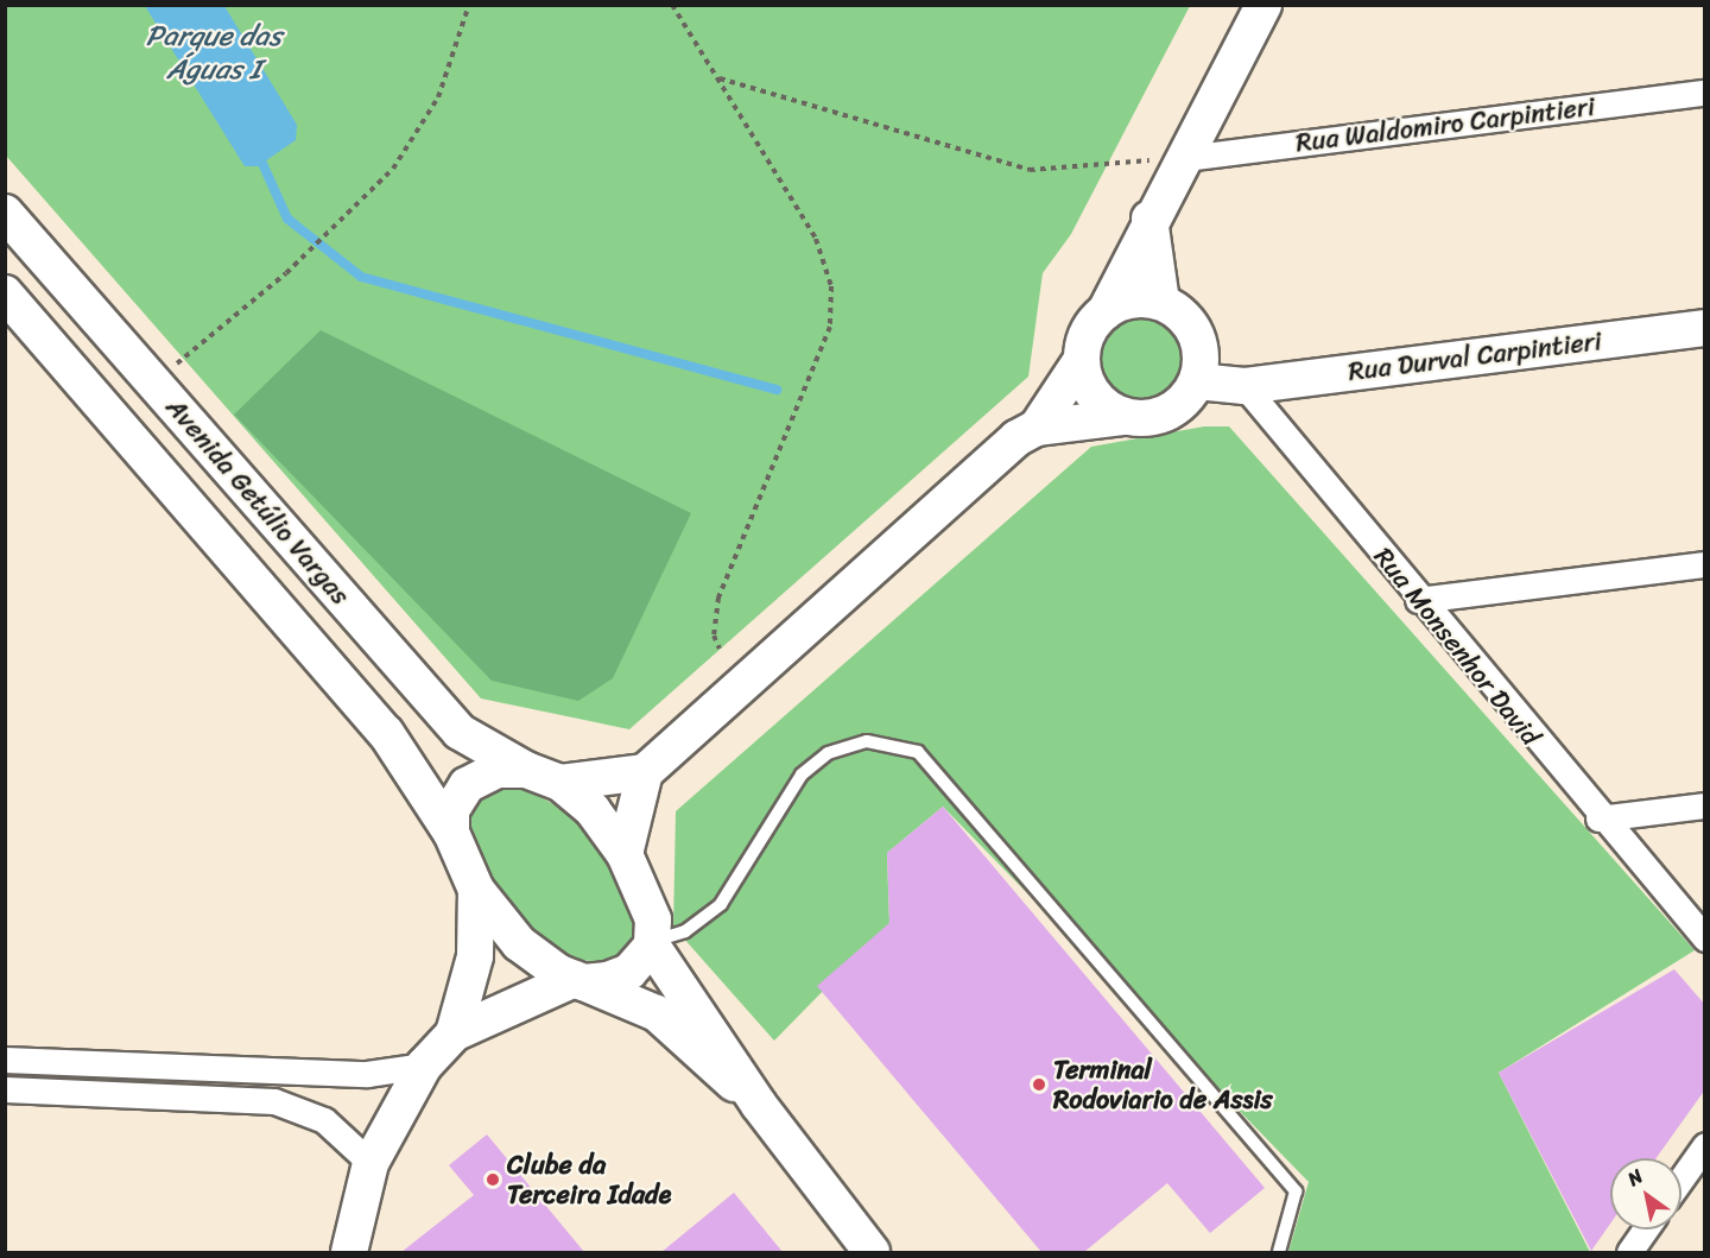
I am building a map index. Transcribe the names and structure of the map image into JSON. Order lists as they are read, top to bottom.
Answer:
{
  "streets": {
    "street": [
      "Rua Waldomiro Carpintieri",
      "Rua Durval Carpintieri",
      "Avenida Getúlio Vargas",
      "Rua Monsenhor David"
    ]
  },
  "crossings": [
    ["Rua Durval Carpintieri", "Rua Monsenhor David"]
  ],
  "water": ["Parque das Águas I"],
  "places": ["Terminal Rodoviario de Assis", "Clube da Terceira Idade"],
  "north": "top left"
}
